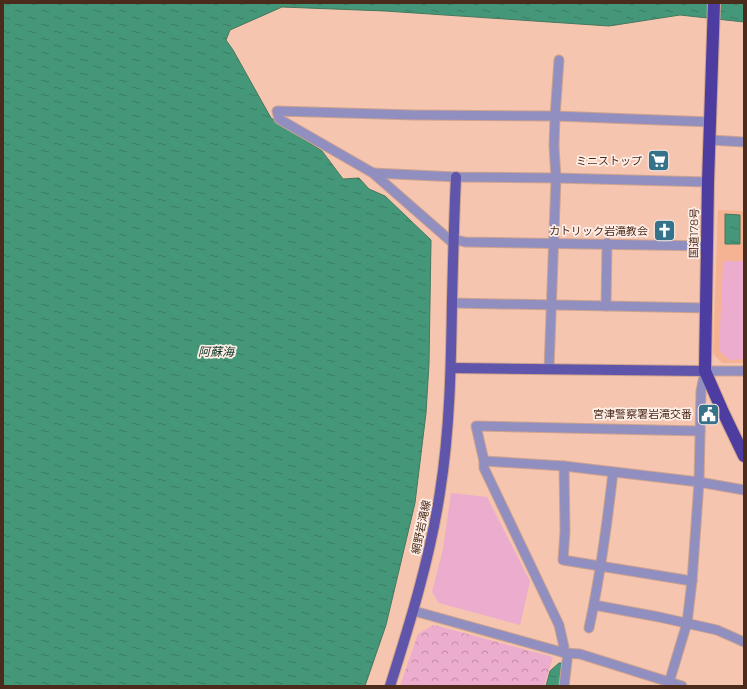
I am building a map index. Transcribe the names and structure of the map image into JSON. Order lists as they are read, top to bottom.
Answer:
{
  "streets": {
    "highway": ["国道178号"],
    "main road": ["網野岩滝線"]
  },
  "water": ["阿蘇海"],
  "places": {
    "supermarket": ["ミニストップ"],
    "church": ["カトリック岩滝教会"],
    "public building": ["宮津警察署岩滝交番"]
  }
}
